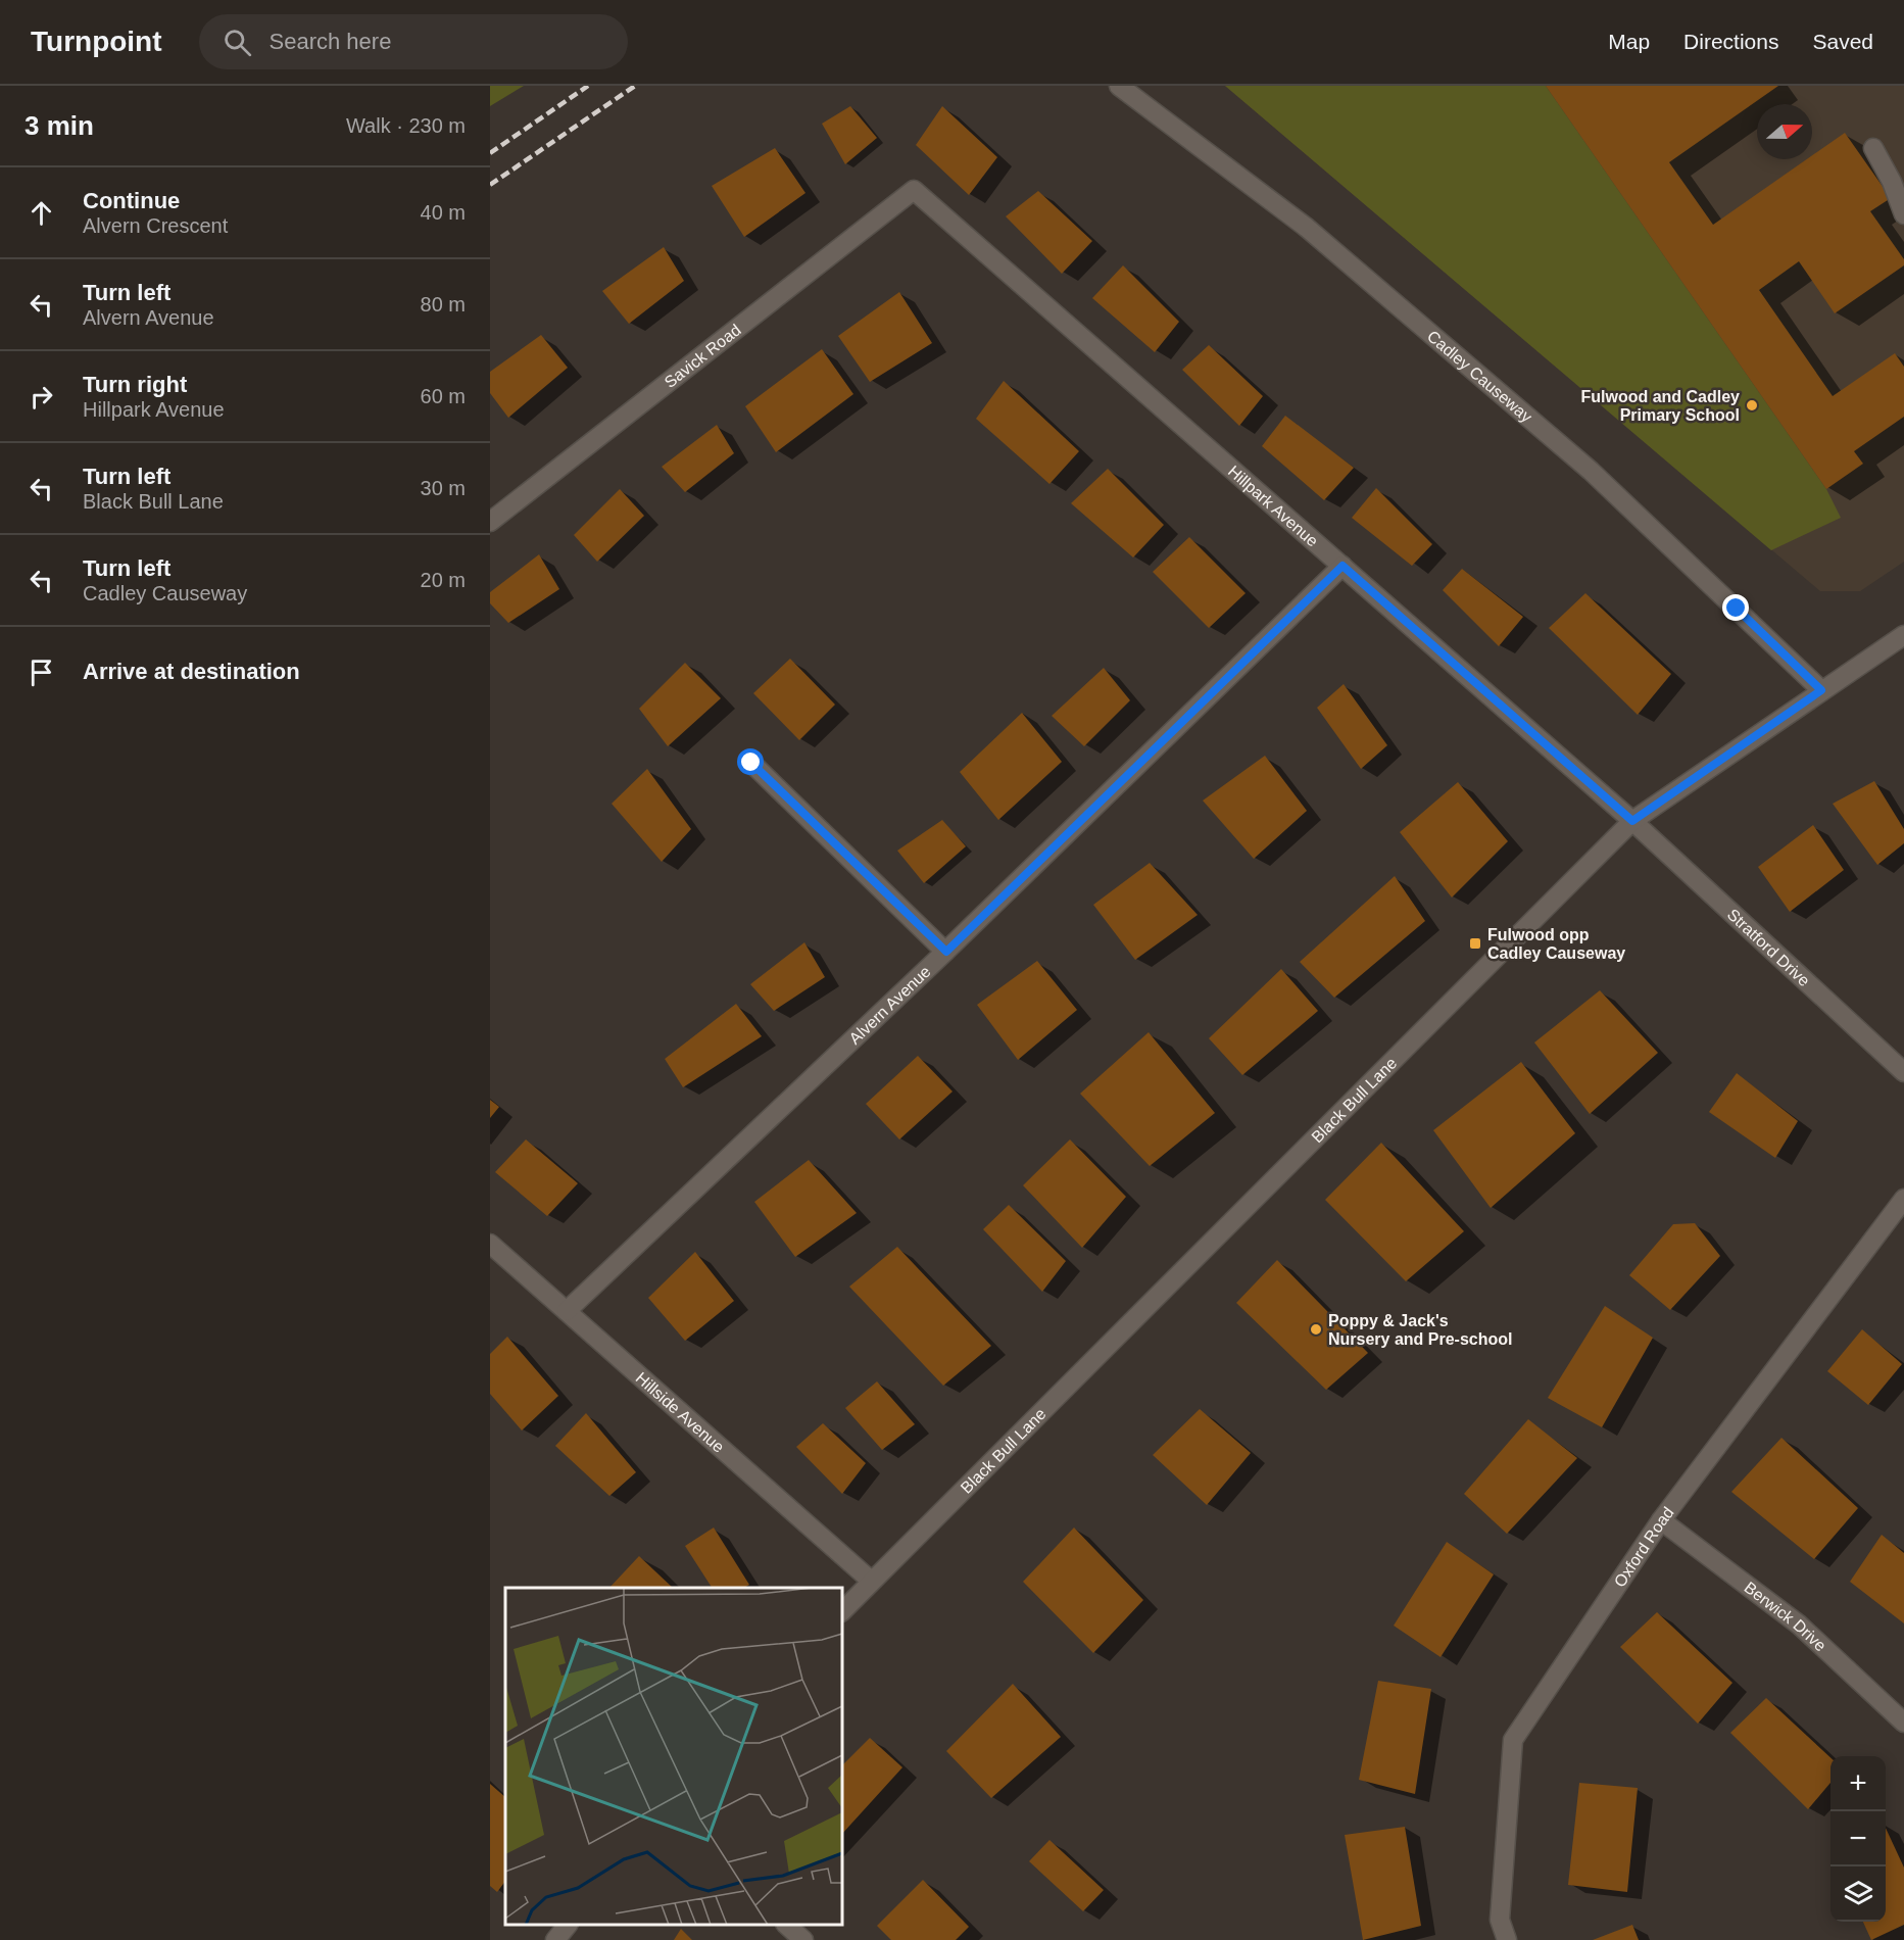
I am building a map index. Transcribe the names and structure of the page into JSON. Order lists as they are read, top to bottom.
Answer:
{
  "streets": {
    "street": [
      "Savick Road",
      "Cadley Causeway",
      "Hillpark Avenue",
      "Stratford Drive",
      "Alvern Avenue",
      "Black Bull Lane",
      "Hillside Avenue",
      "Oxford Road",
      "Berwick Drive"
    ]
  },
  "crossings": [
    ["Savick Road", "Hillpark Avenue"],
    ["Cadley Causeway", "Black Bull Lane"],
    ["Hillpark Avenue", "Stratford Drive"],
    ["Hillpark Avenue", "Alvern Avenue"],
    ["Hillpark Avenue", "Black Bull Lane"],
    ["Stratford Drive", "Black Bull Lane"],
    ["Alvern Avenue", "Hillside Avenue"],
    ["Black Bull Lane", "Hillside Avenue"],
    ["Oxford Road", "Berwick Drive"]
  ],
  "places": {
    "other": ["Fulwood and Cadley Primary School", "Poppy & Jack's Nursery and Pre-school"],
    "transit": ["Fulwood opp Cadley Causeway"]
  },
  "north": "right",
  "page": {
    "header": "Turnpoint",
    "search": "Search here",
    "nav": ["Map", "Directions", "Saved"],
    "heading": ["3 min", "Walk · 230 m"],
    "list": [
      ["Continue", "Alvern Crescent", "40 m"],
      ["Turn left", "Alvern Avenue", "80 m"],
      ["Turn right", "Hillpark Avenue", "60 m"],
      ["Turn left", "Black Bull Lane", "30 m"],
      ["Turn left", "Cadley Causeway", "20 m"],
      "Arrive at destination"
    ],
    "map_buttons": ["+", "−"]
  }
}
